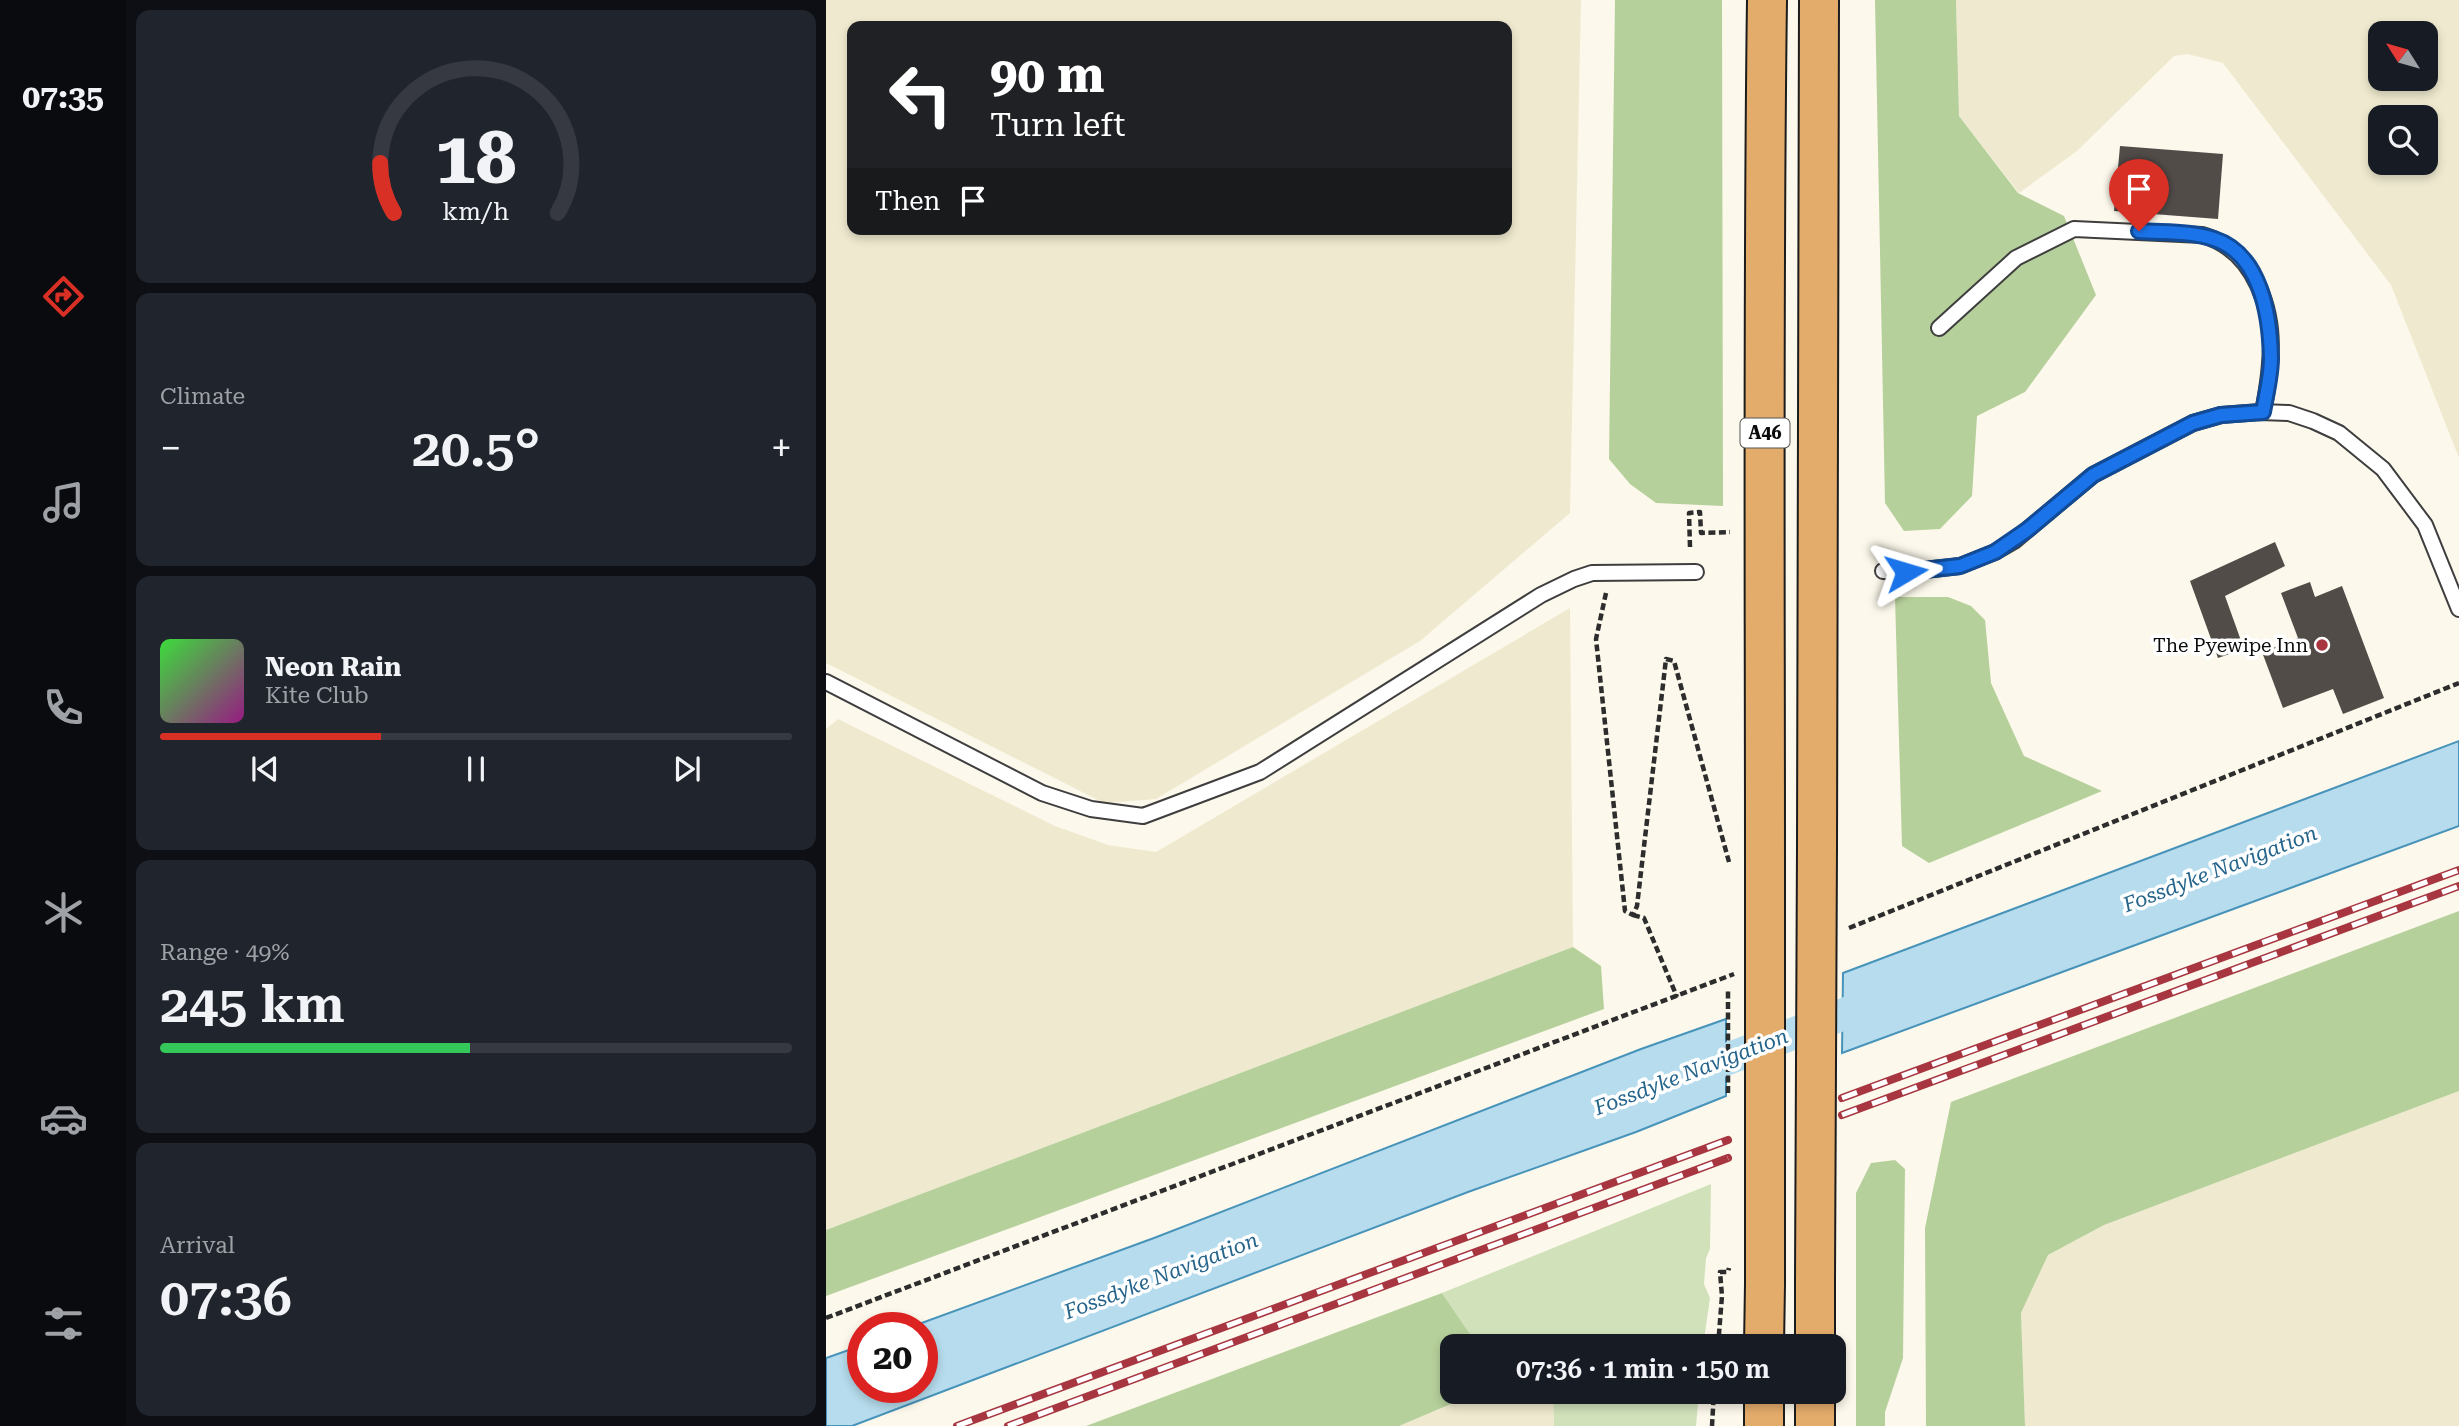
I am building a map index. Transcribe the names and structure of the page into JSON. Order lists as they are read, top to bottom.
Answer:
{
  "streets": {
    "highway": ["A46"]
  },
  "water": ["Fossdyke Navigation"],
  "places": ["The Pyewipe Inn"],
  "north": "top left",
  "page": {
    "tabs": "07:35",
    "turn": ["90 m", "Turn left"],
    "then": "Then",
    "tile": [
      "Climate",
      ["Range · 49%", "245 km"],
      ["Arrival", "07:36"]
    ],
    "heat": ["−", "20.5°", "+"],
    "song": ["Neon Rain", "Kite Club"],
    "limit": "20",
    "trip": "07:36 · 1 min · 150 m",
    "gauge": ["18", "km/h"]
  }
}
